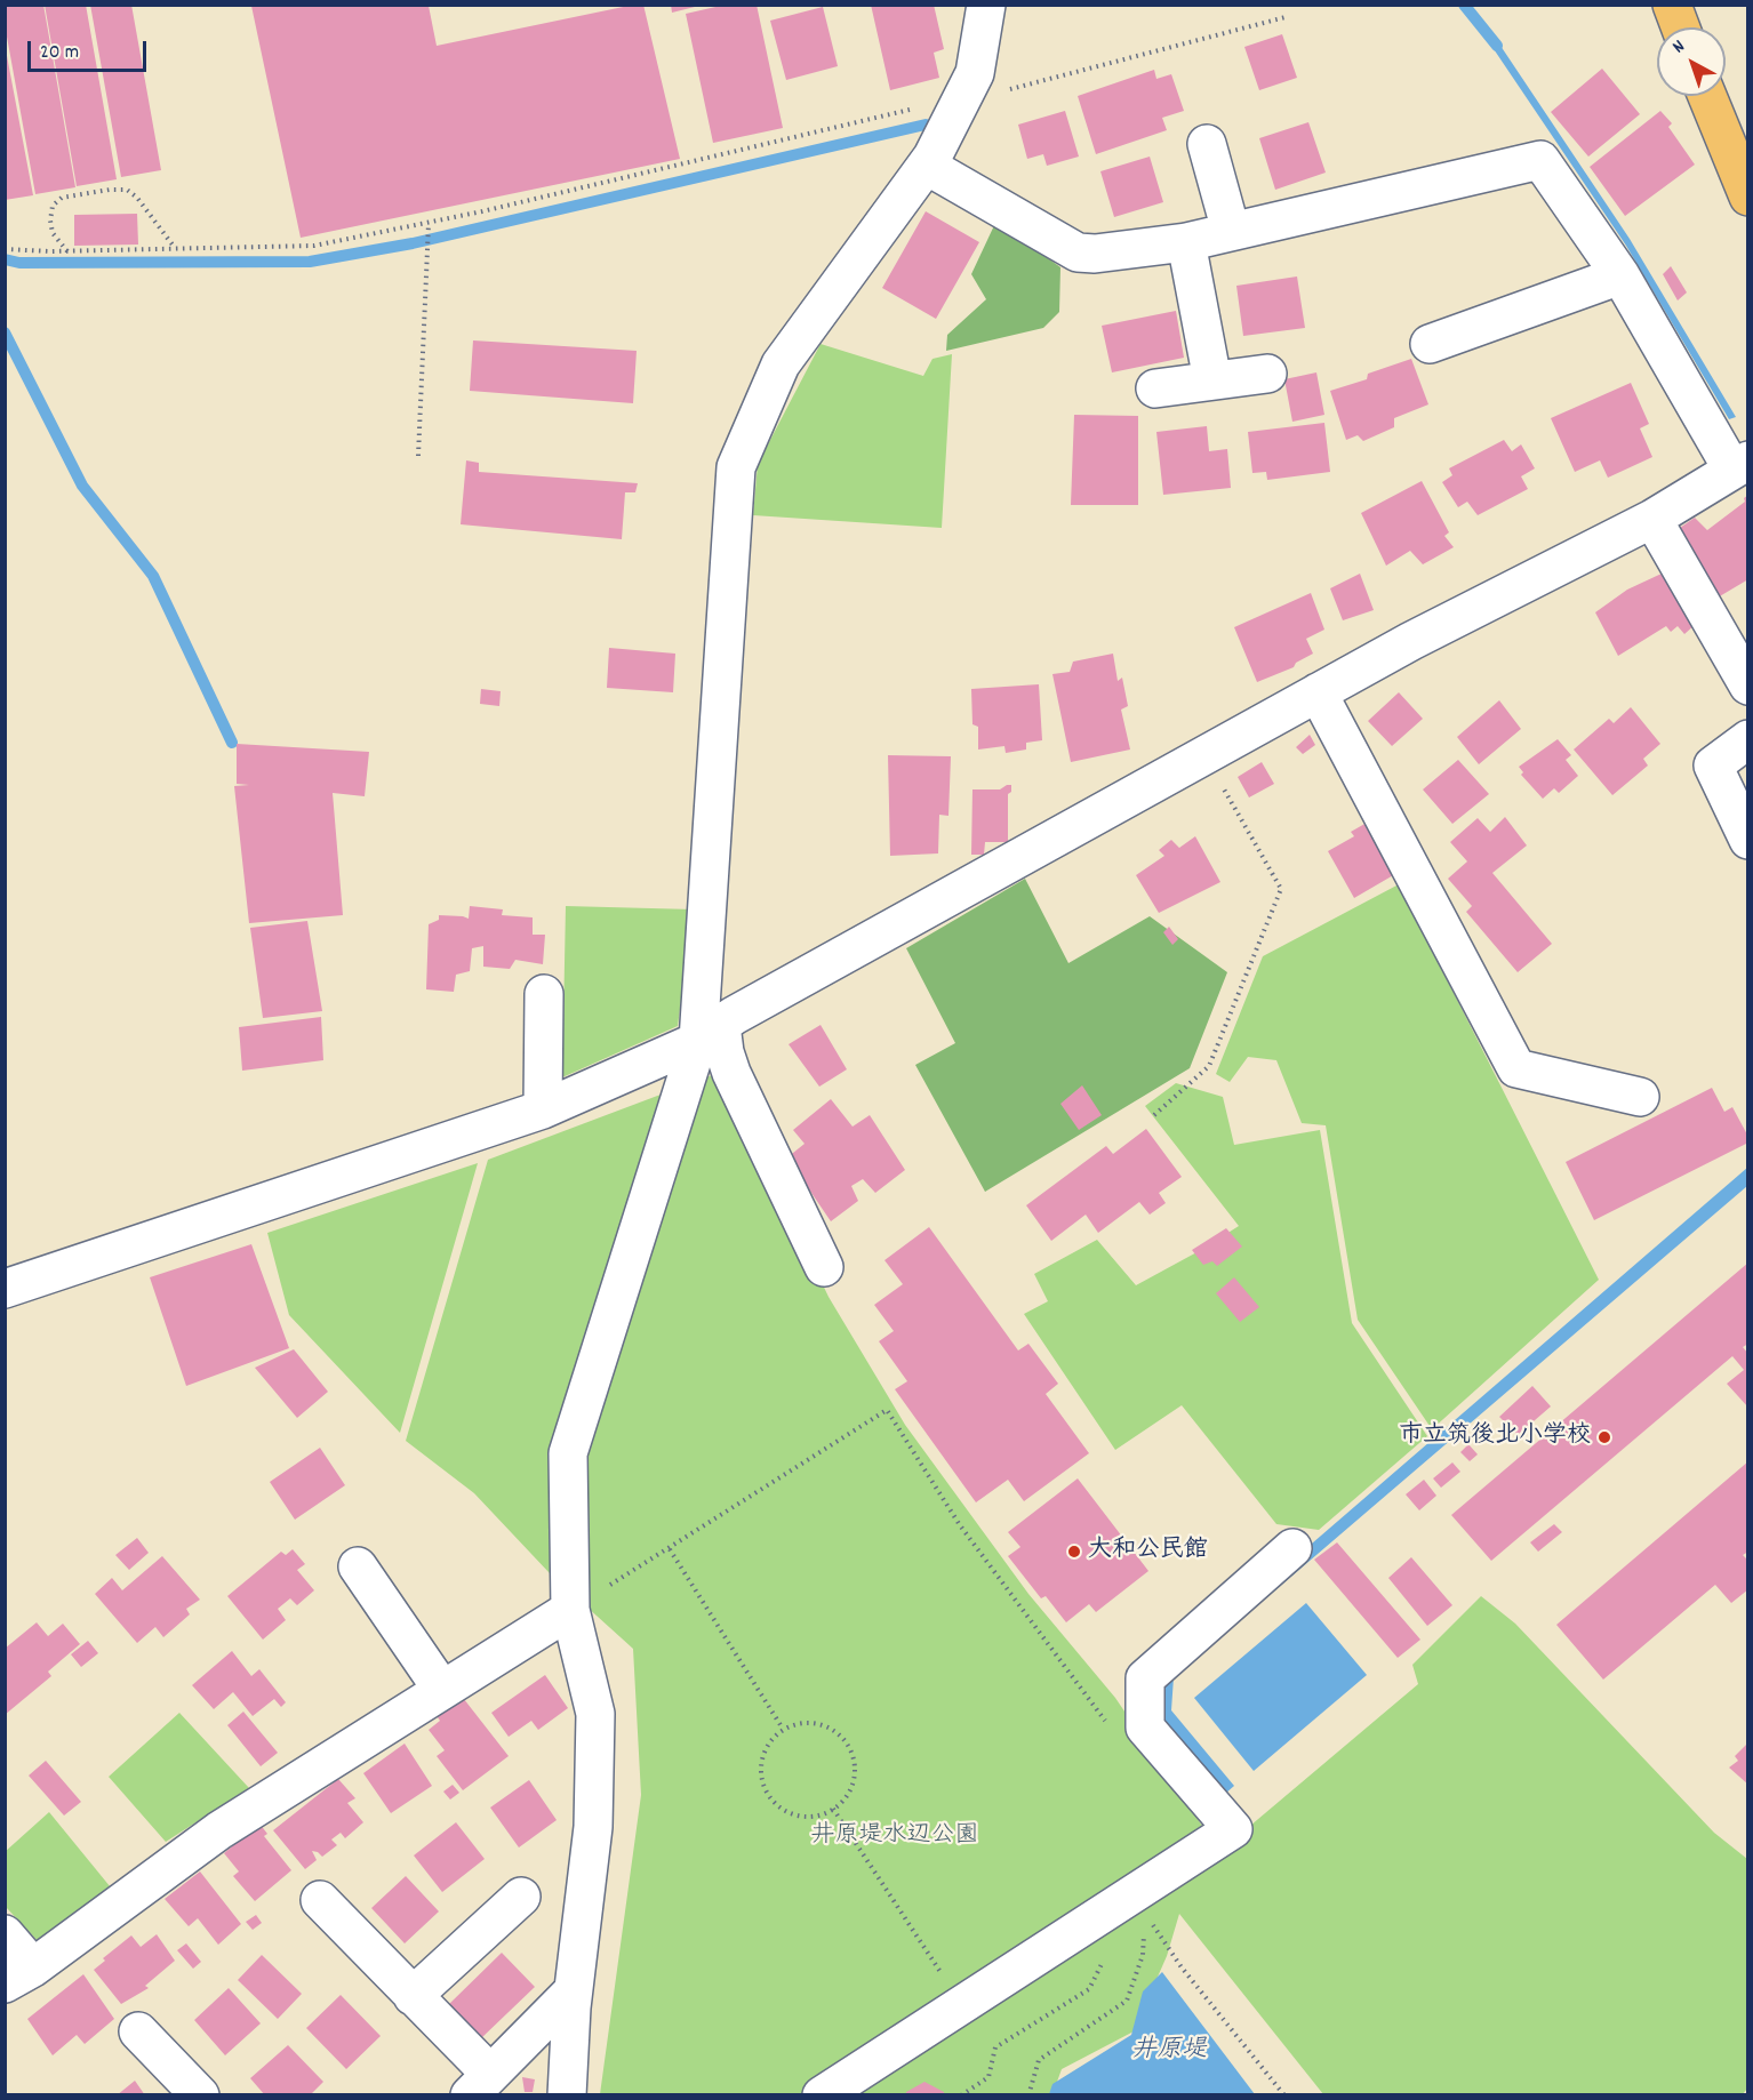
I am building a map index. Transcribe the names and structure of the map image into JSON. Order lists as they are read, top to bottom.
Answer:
{
  "water": ["井原堤"],
  "parks": ["井原堤水辺公園"],
  "places": ["市立筑後北小学校", "大和公民館"],
  "scale_bar": "20 m",
  "north": "top left"
}
